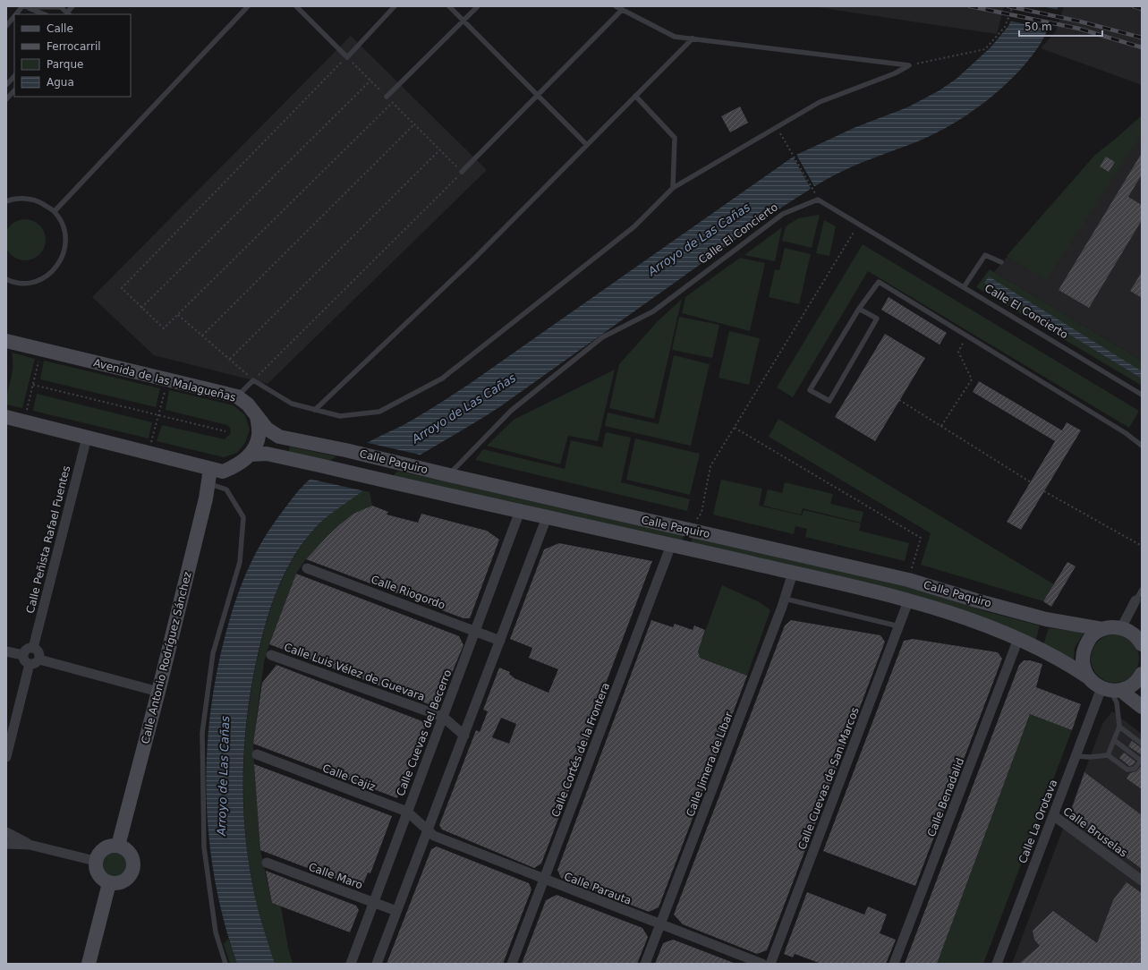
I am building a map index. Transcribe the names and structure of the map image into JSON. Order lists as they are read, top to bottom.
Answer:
{
  "streets": {
    "main road": ["Avenida de las Malagueñas", "Calle Paquiro", "Calle Antonio Rodríguez Sánchez"],
    "street": [
      "Calle Peñista Rafael Fuentes",
      "Calle Riogordo",
      "Calle Luis Vélez de Guevara",
      "Calle Cuevas del Becerro",
      "Calle Cortés de la Frontera",
      "Calle Jimera de Líbar",
      "Calle Cajiz",
      "Calle Cuevas de San Marcos",
      "Calle Benadalid",
      "Calle La Orotava",
      "Calle Bruselas",
      "Calle Maro",
      "Calle Parauta"
    ],
    "lane": ["Calle El Concierto"]
  },
  "crossings": [
    ["Calle El Concierto", "Calle Paquiro"],
    ["Avenida de las Malagueñas", "Calle Paquiro"],
    ["Calle Paquiro", "Calle Cuevas del Becerro"],
    ["Calle Paquiro", "Calle Cortés de la Frontera"],
    ["Calle Paquiro", "Calle Jimera de Líbar"],
    ["Calle Paquiro", "Calle Cuevas de San Marcos"],
    ["Calle Paquiro", "Calle Benadalid"],
    ["Calle Paquiro", "Calle La Orotava"],
    ["Calle Riogordo", "Calle Cuevas del Becerro"],
    ["Calle Luis Vélez de Guevara", "Calle Cuevas del Becerro"],
    ["Calle Cuevas del Becerro", "Calle Cajiz"],
    ["Calle Cuevas del Becerro", "Calle Maro"],
    ["Calle Cortés de la Frontera", "Calle Parauta"],
    ["Calle Jimera de Líbar", "Calle Parauta"],
    ["Calle Cajiz", "Calle Parauta"],
    ["Calle La Orotava", "Calle Bruselas"]
  ],
  "water": ["Arroyo de Las Cañas"],
  "legend": [
    "Calle",
    "Ferrocarril",
    "Parque",
    "Agua"
  ],
  "scale_bar": "50 m"
}
